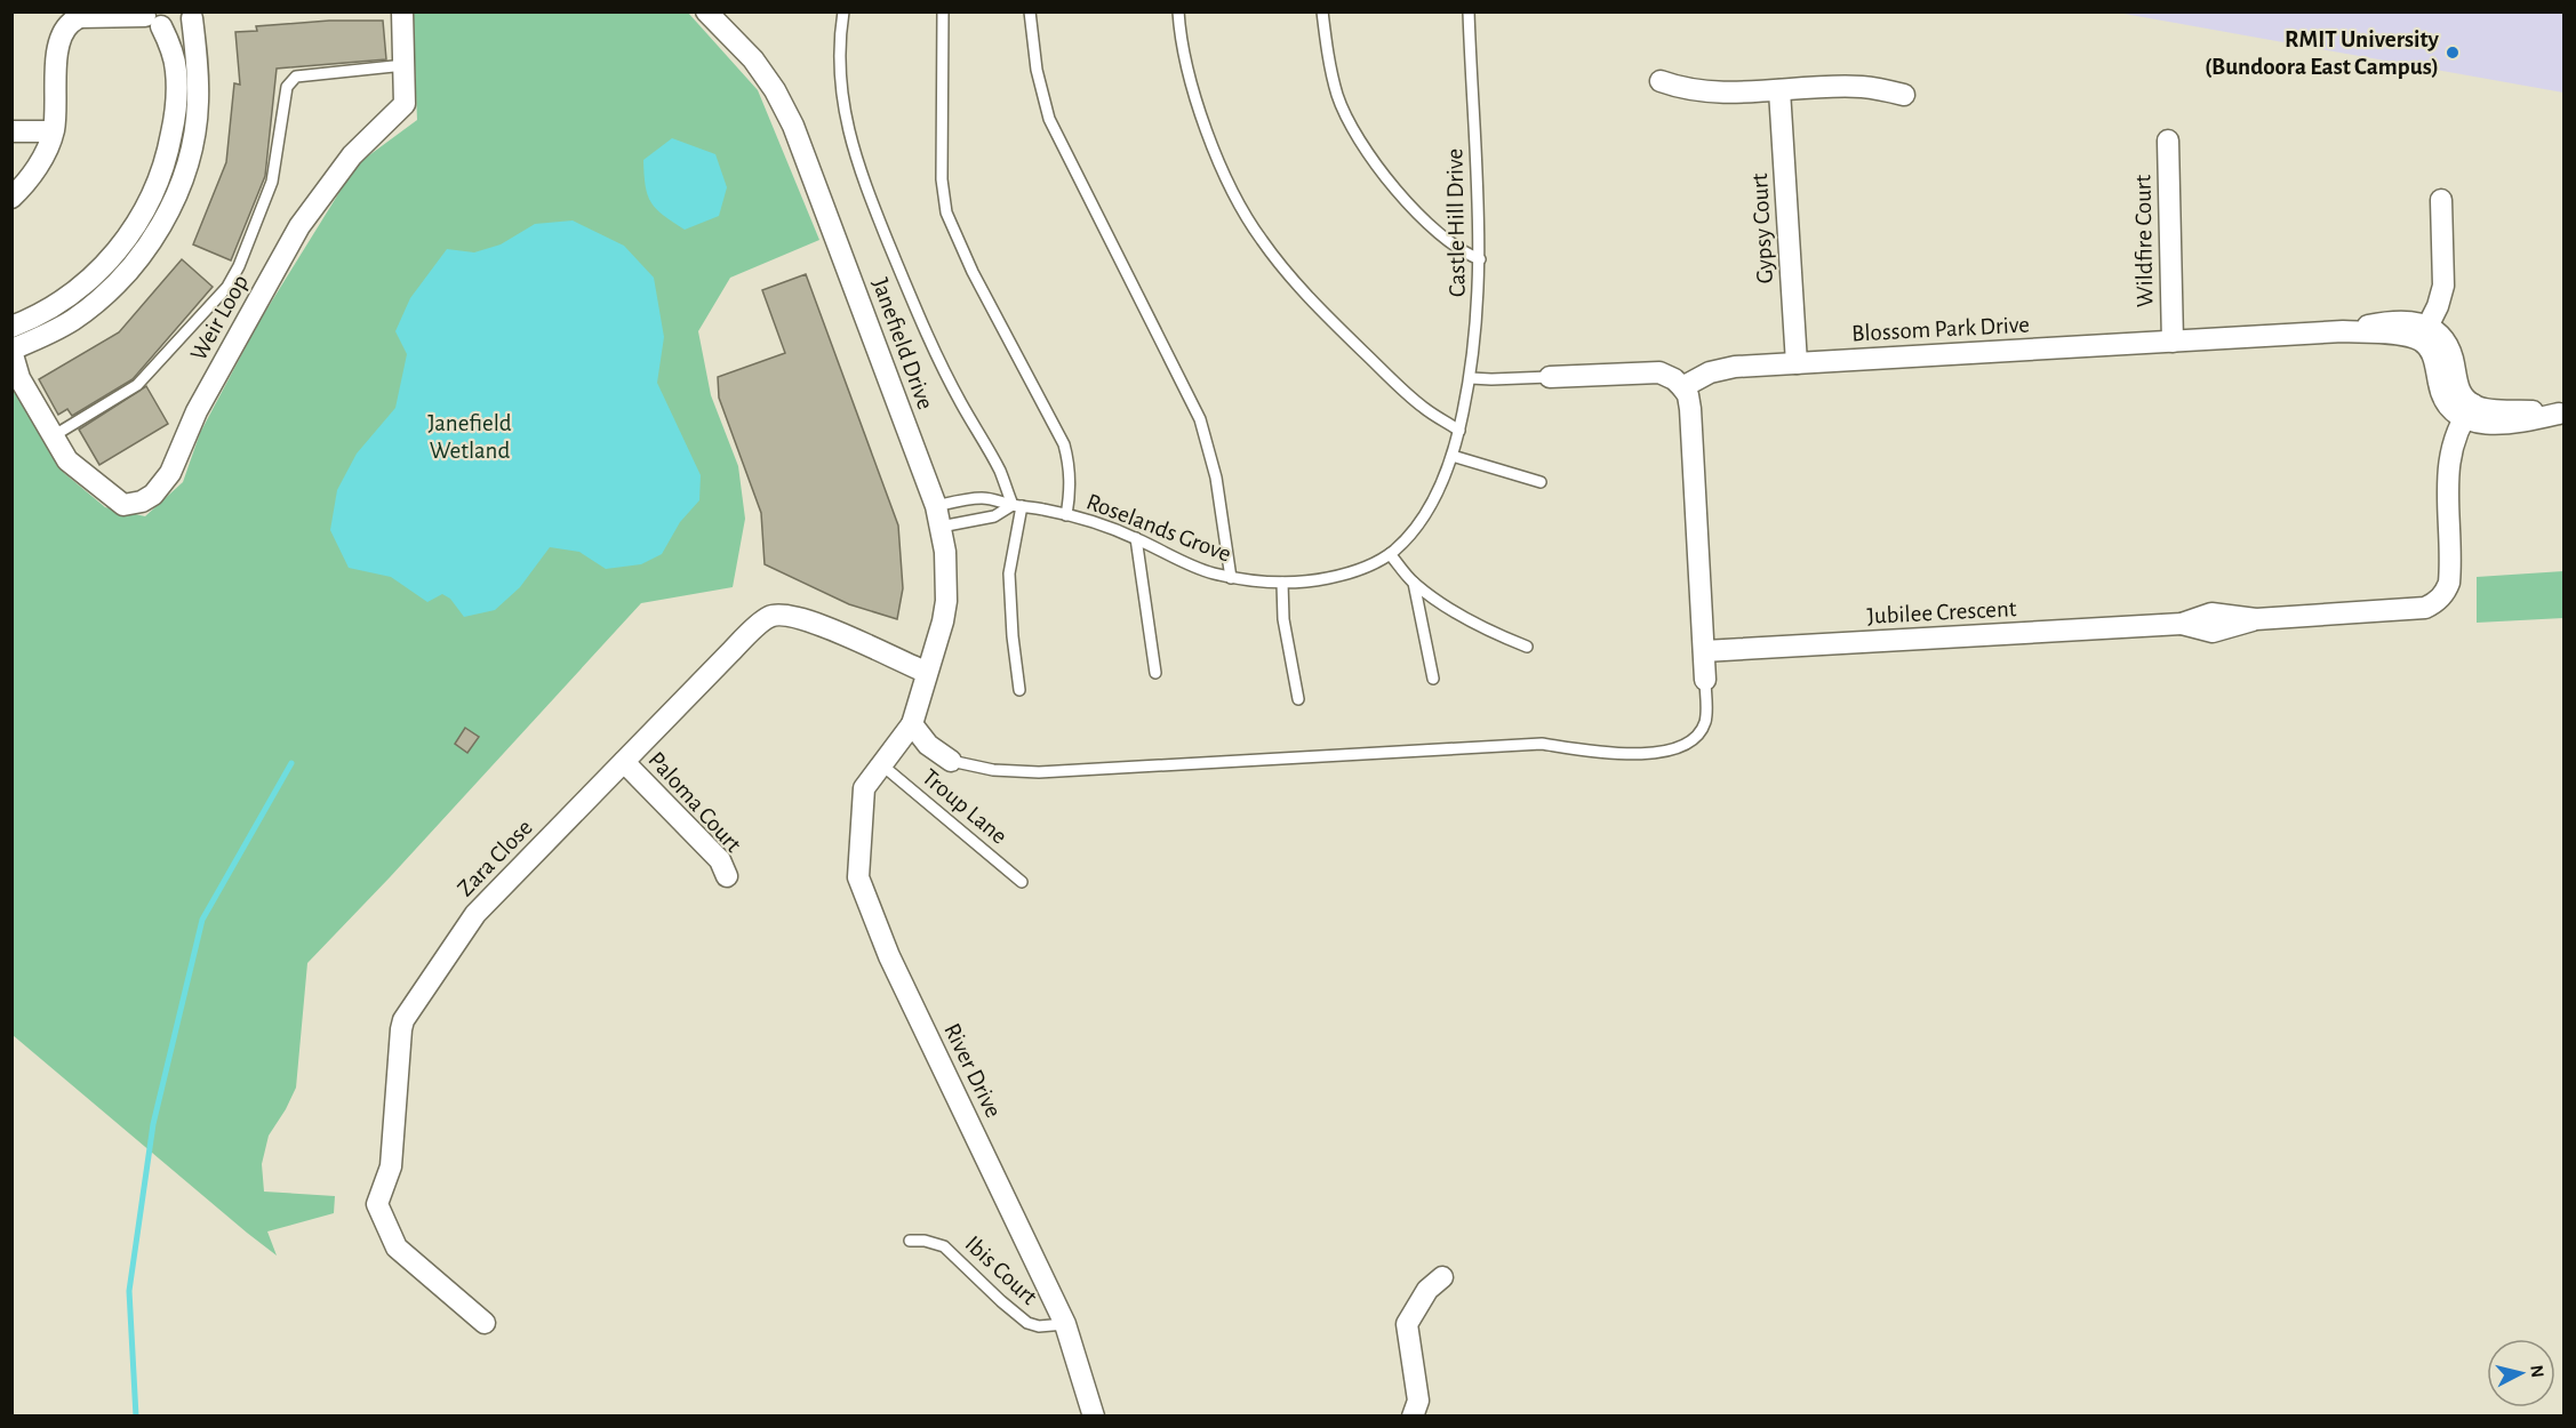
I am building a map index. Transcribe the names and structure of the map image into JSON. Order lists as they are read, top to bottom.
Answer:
{
  "streets": {
    "street": [
      "Gypsy Court",
      "Wildfire Court",
      "Weir Loop",
      "Blossom Park Drive",
      "Janefield Drive",
      "Jubilee Crescent",
      "Paloma Court",
      "Zara Close",
      "River Drive"
    ],
    "lane": [
      "Castle Hill Drive",
      "Roselands Grove",
      "Troup Lane",
      "Ibis Court"
    ]
  },
  "crossings": [
    ["Castle Hill Drive", "Roselands Grove"],
    ["Gypsy Court", "Blossom Park Drive"],
    ["Wildfire Court", "Blossom Park Drive"],
    ["Janefield Drive", "Roselands Grove"],
    ["Janefield Drive", "Zara Close"],
    ["Janefield Drive", "River Drive"],
    ["Paloma Court", "Zara Close"],
    ["Troup Lane", "River Drive"],
    ["River Drive", "Ibis Court"]
  ],
  "parks": ["Janefield Wetland"],
  "places": ["RMIT University (Bundoora East Campus)"],
  "north": "right"
}
